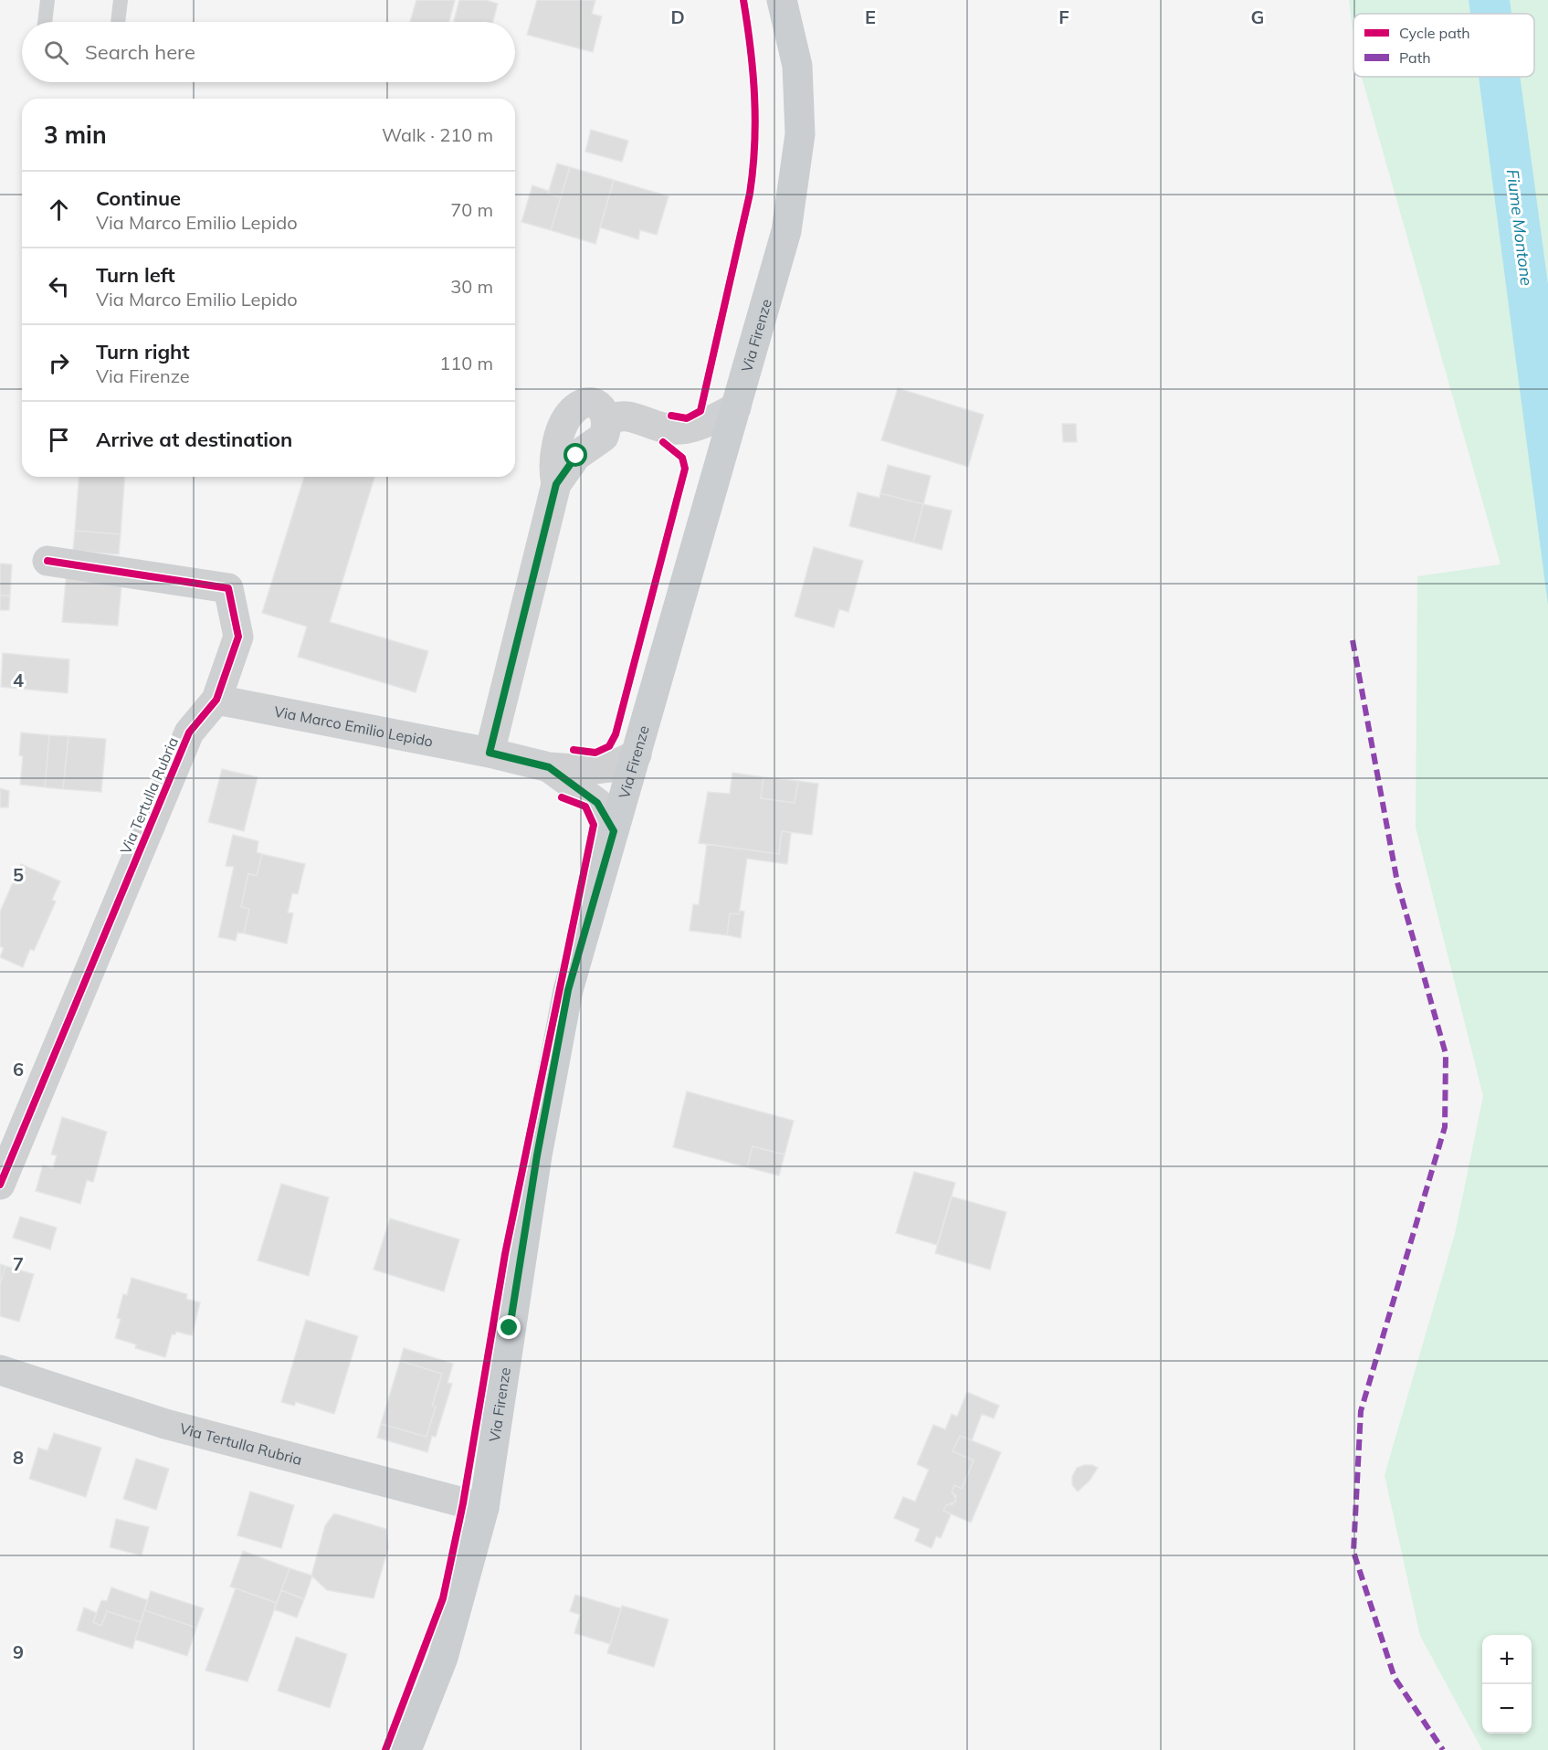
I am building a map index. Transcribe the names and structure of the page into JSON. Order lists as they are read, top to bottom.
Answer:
{
  "streets": {
    "main road": ["Via Firenze"],
    "street": ["Via Marco Emilio Lepido", "Via Tertulla Rubria"]
  },
  "crossings": [
    ["Via Firenze", "Via Marco Emilio Lepido"],
    ["Via Firenze", "Via Tertulla Rubria"],
    ["Via Marco Emilio Lepido", "Via Tertulla Rubria"]
  ],
  "water": ["Fiume Montone"],
  "legend": ["Cycle path", "Path"],
  "page": {
    "search": "Search here",
    "heading": ["3 min", "Walk · 210 m"],
    "list": [
      ["Continue", "Via Marco Emilio Lepido", "70 m"],
      ["Turn left", "Via Marco Emilio Lepido", "30 m"],
      ["Turn right", "Via Firenze", "110 m"],
      "Arrive at destination"
    ],
    "map_buttons": ["+", "−"]
  },
  "grid": {
    "columns": [
      "D",
      "E",
      "F",
      "G"
    ],
    "rows": [
      "4",
      "5",
      "6",
      "7",
      "8",
      "9"
    ]
  }
}
